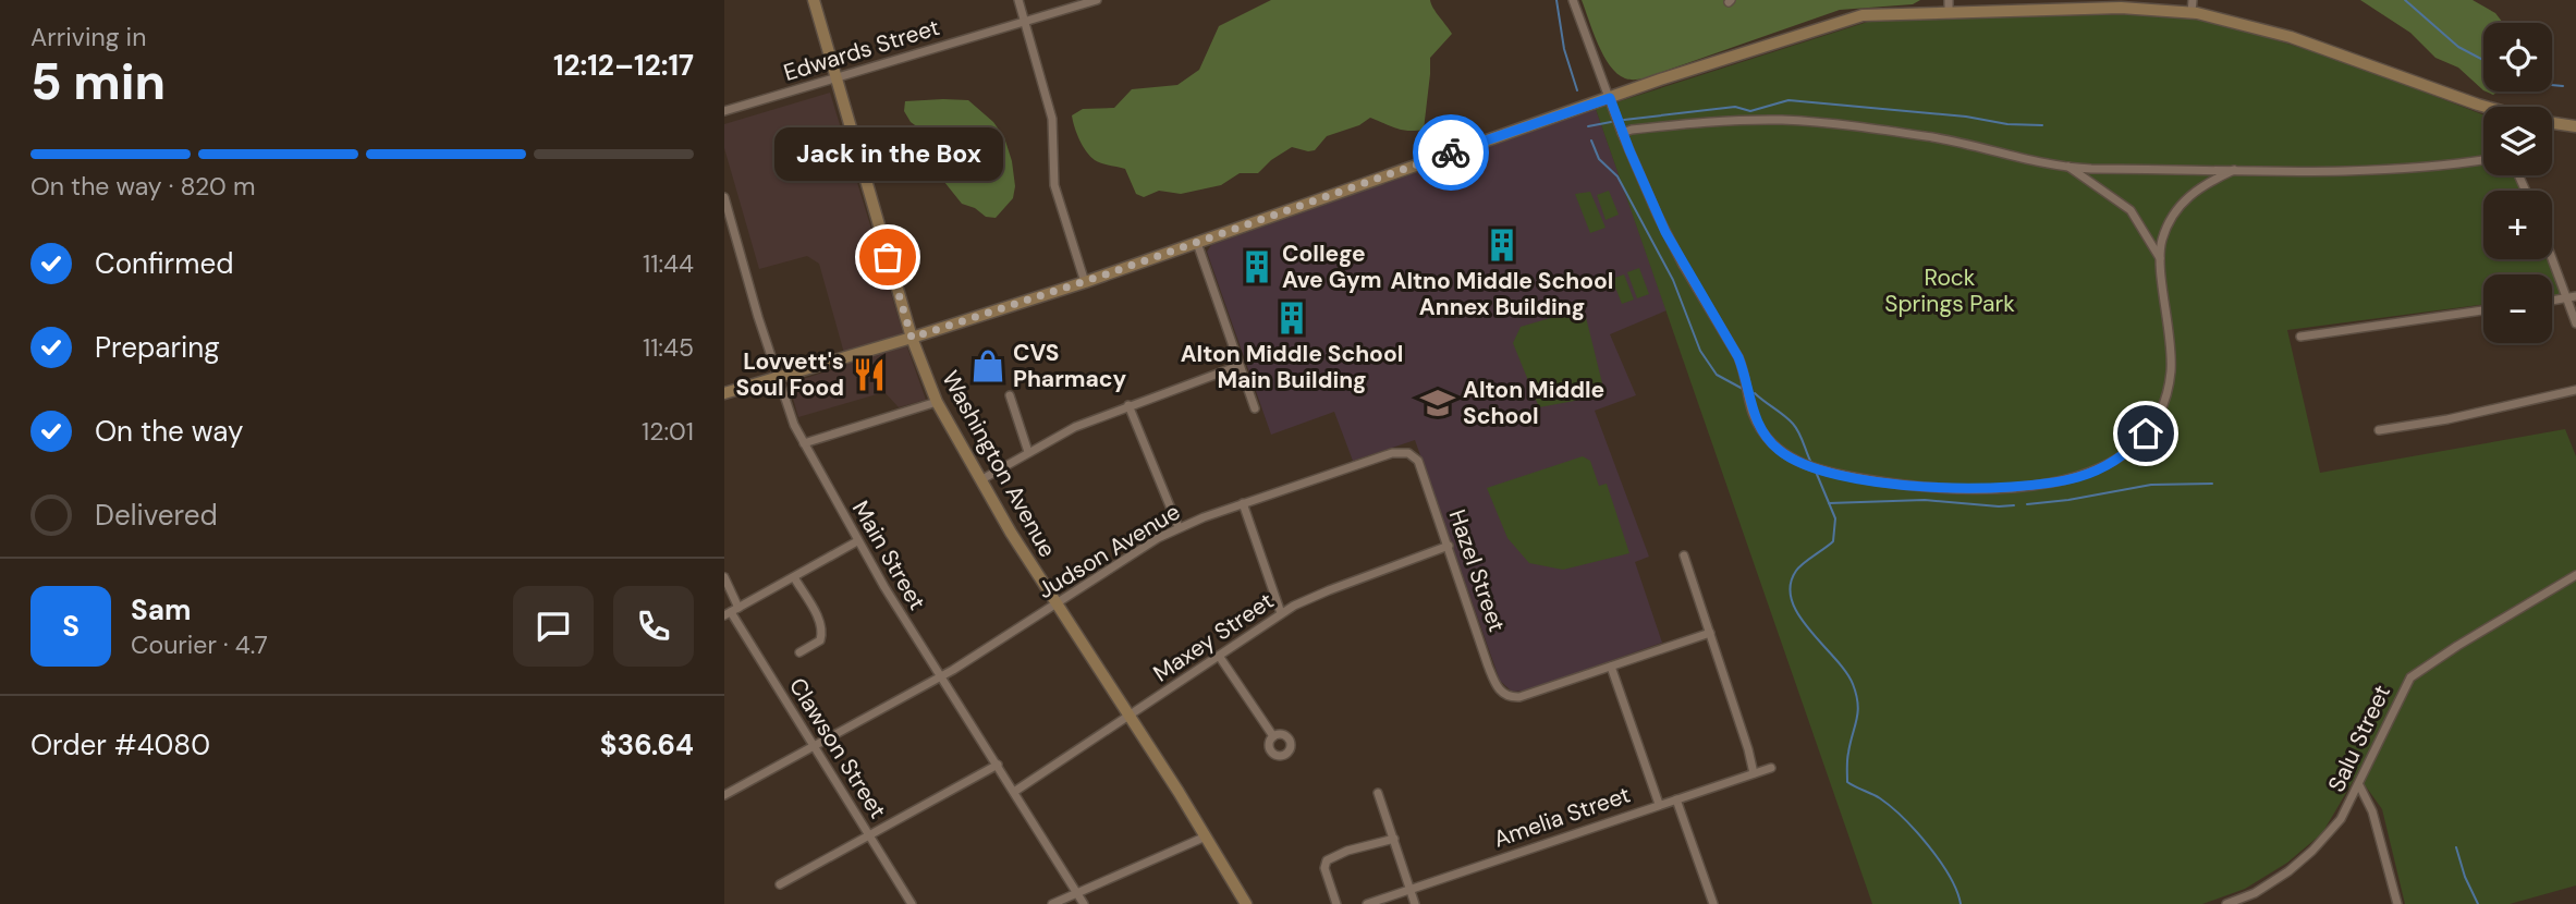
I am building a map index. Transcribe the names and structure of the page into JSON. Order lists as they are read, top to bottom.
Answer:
{
  "streets": {
    "main road": ["Washington Avenue"],
    "street": [
      "Edwards Street",
      "Judson Avenue",
      "Main Street",
      "Hazel Street",
      "Maxey Street",
      "Salu Street",
      "Clawson Street",
      "Amelia Street"
    ]
  },
  "crossings": [
    ["Edwards Street", "Washington Avenue"],
    ["Washington Avenue", "Judson Avenue"],
    ["Washington Avenue", "Maxey Street"],
    ["Judson Avenue", "Main Street"],
    ["Judson Avenue", "Hazel Street"],
    ["Judson Avenue", "Clawson Street"],
    ["Main Street", "Maxey Street"],
    ["Hazel Street", "Maxey Street"]
  ],
  "parks": ["Rock Springs Park"],
  "places": {
    "building": ["Altno Middle School Annex Building", "College Ave Gym", "Alton Middle School Main Building"],
    "other": ["Jack in the Box"],
    "shop": ["CVS Pharmacy"],
    "restaurant": ["Lovvett's Soul Food"],
    "school or university": ["Alton Middle School"]
  },
  "page": {
    "heading": ["5 min", "Arriving in", "12:12–12:17"],
    "panel": [
      "Sam",
      "Courier · 4.7",
      "Order #4080",
      "$36.64"
    ],
    "map_buttons": ["+", "−"],
    "bubble": "Jack in the Box",
    "bar": "On the way · 820 m",
    "list": [
      ["Confirmed", "11:44"],
      ["Preparing", "11:45"],
      ["On the way", "12:01"],
      "Delivered"
    ],
    "round": "S"
  }
}
